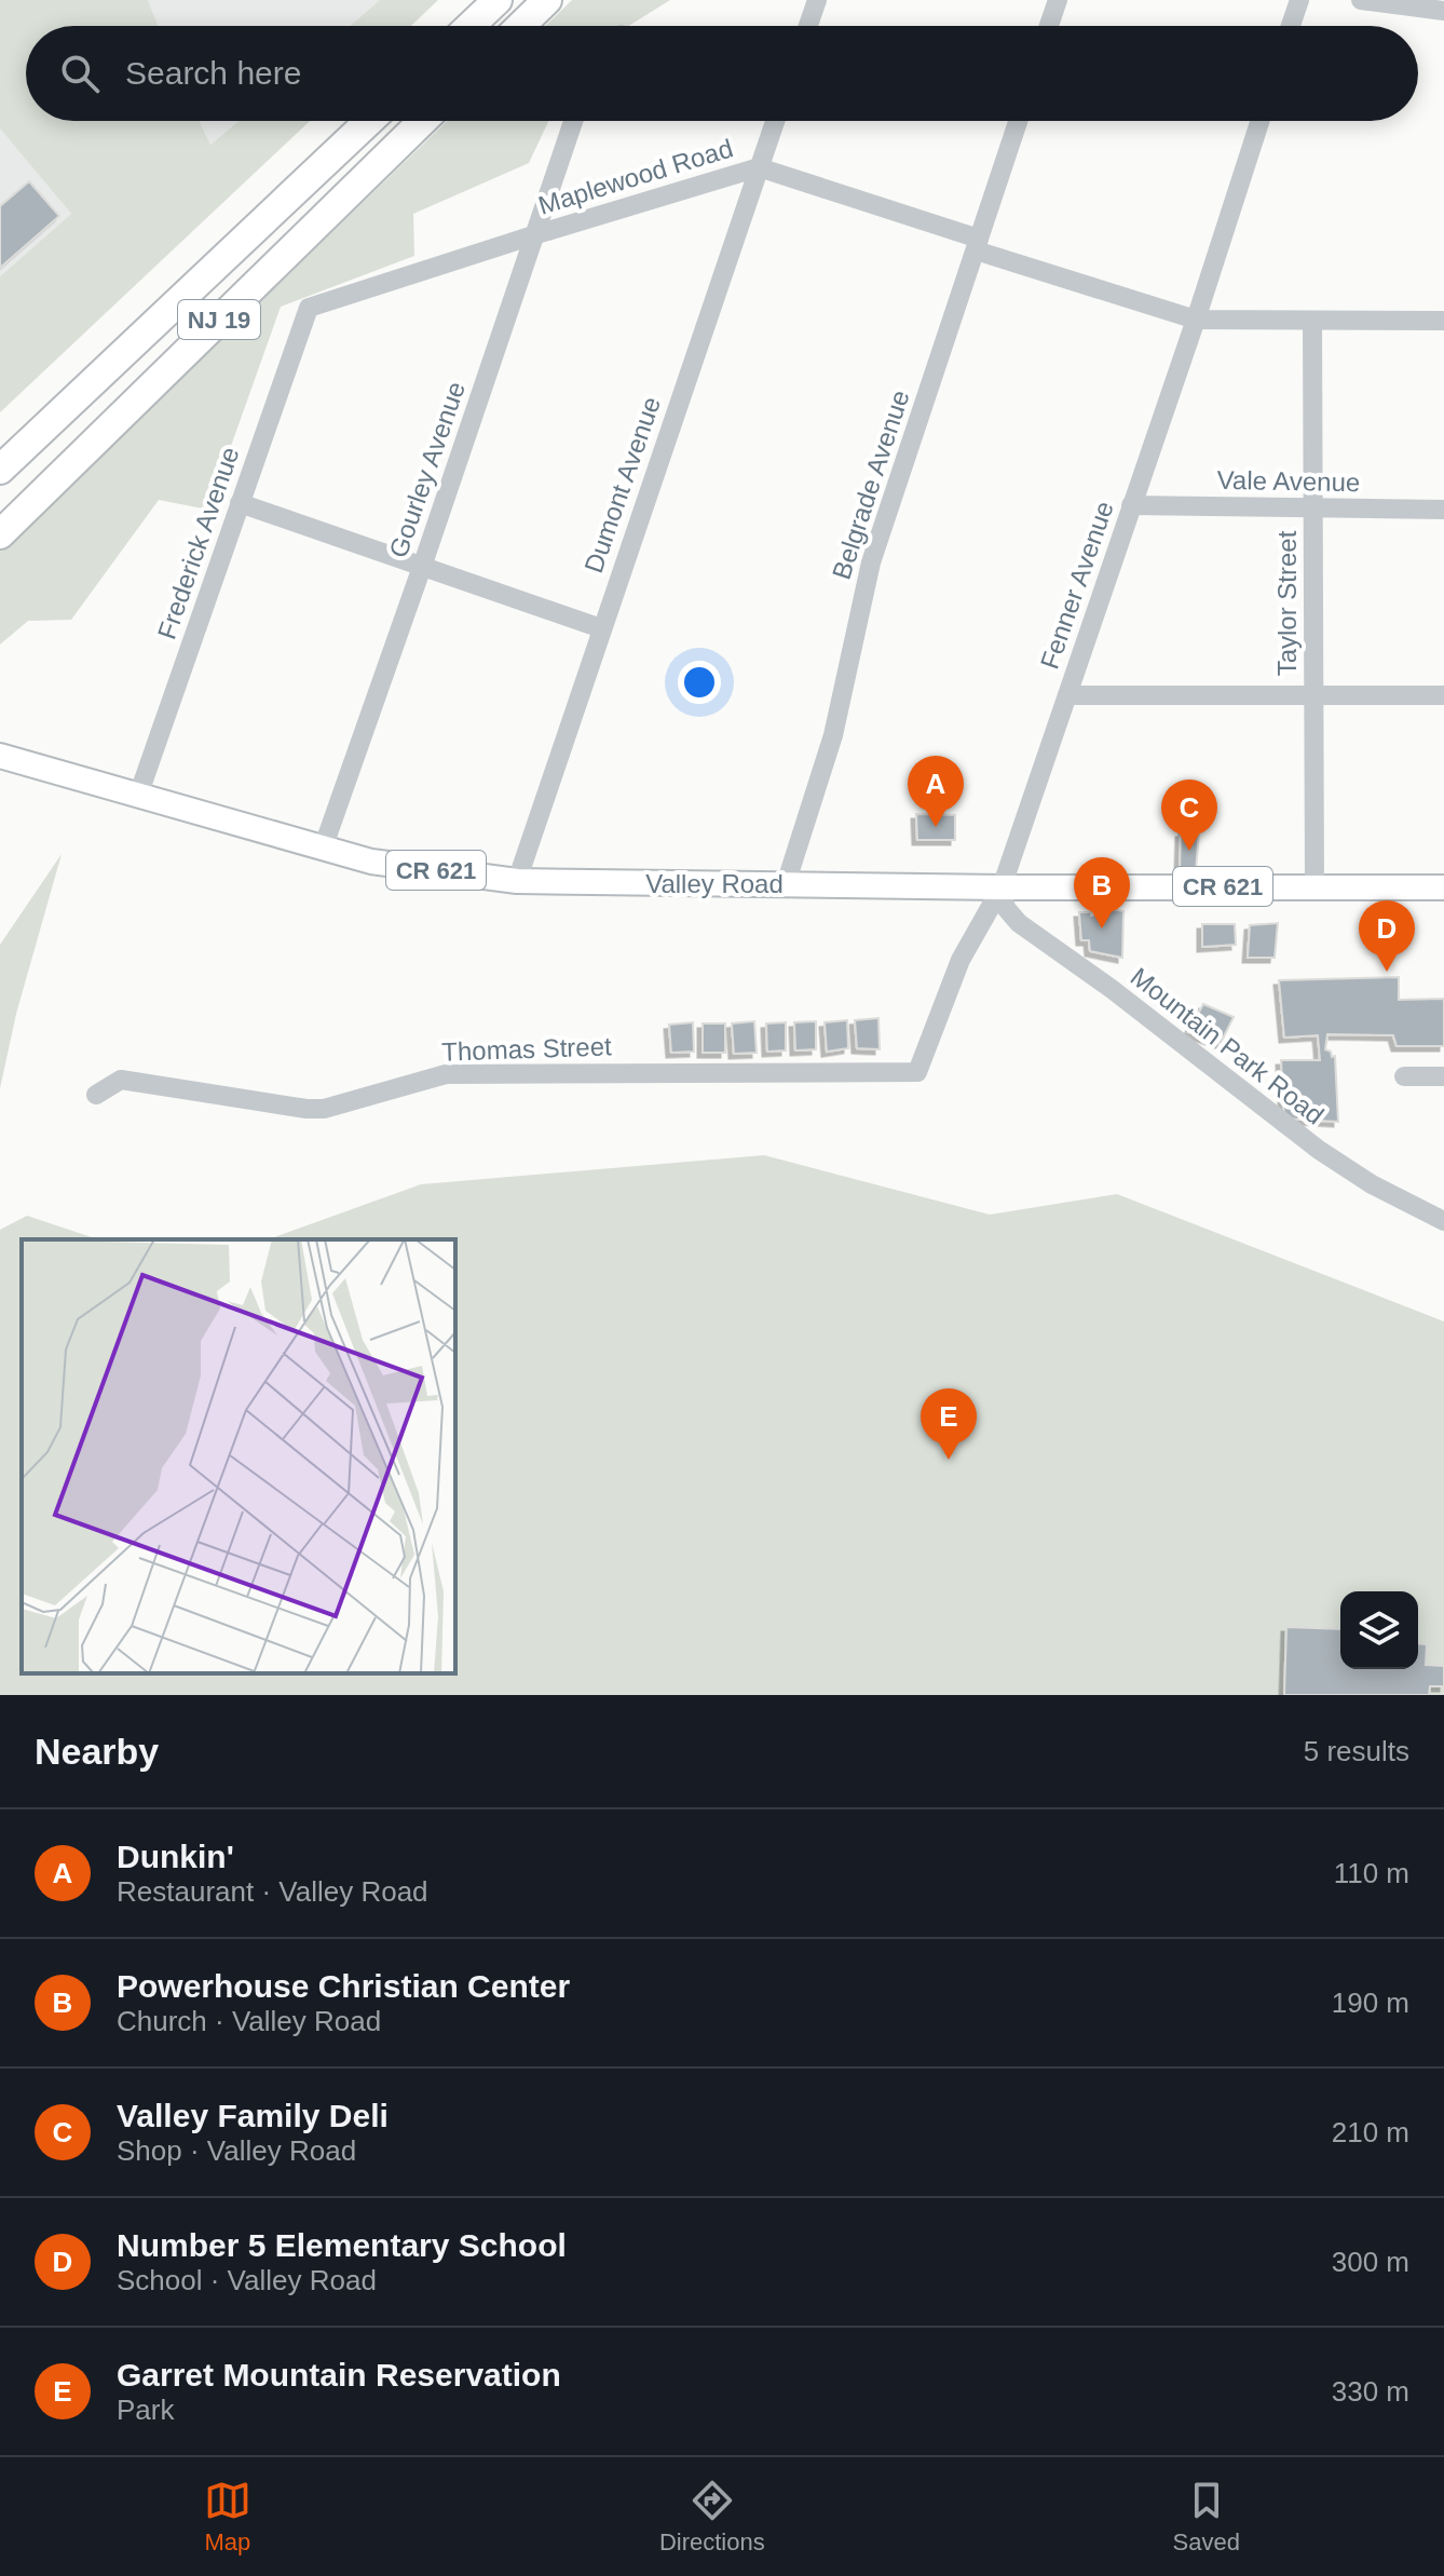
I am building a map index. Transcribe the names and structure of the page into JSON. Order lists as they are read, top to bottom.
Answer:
{
  "streets": {
    "highway": ["NJ 19"],
    "main road": ["CR 621", "Valley Road"],
    "street": [
      "Maplewood Road",
      "Gourley Avenue",
      "Vale Avenue",
      "Dumont Avenue",
      "Belgrade Avenue",
      "Frederick Avenue",
      "Fenner Avenue",
      "Taylor Street",
      "Mountain Park Road",
      "Thomas Street"
    ]
  },
  "crossings": [
    ["Maplewood Road", "Gourley Avenue"],
    ["Maplewood Road", "Dumont Avenue"],
    ["Maplewood Road", "Belgrade Avenue"],
    ["Maplewood Road", "Frederick Avenue"],
    ["Maplewood Road", "Fenner Avenue"],
    ["Maplewood Road", "Taylor Street"],
    ["Gourley Avenue", "Valley Road"],
    ["Vale Avenue", "Fenner Avenue"],
    ["Vale Avenue", "Taylor Street"],
    ["Dumont Avenue", "Valley Road"],
    ["Belgrade Avenue", "Valley Road"],
    ["Frederick Avenue", "Valley Road"],
    ["Fenner Avenue", "Valley Road"],
    ["Fenner Avenue", "Mountain Park Road"],
    ["Fenner Avenue", "Thomas Street"],
    ["Taylor Street", "Valley Road"],
    ["Valley Road", "Mountain Park Road"]
  ],
  "page": {
    "search": "Search here",
    "pins": [
      "A",
      "C",
      "B",
      "D",
      "E"
    ],
    "heading": ["Nearby", "5 results"],
    "list": [
      {
        "mark": "A",
        "name": "Dunkin'",
        "note": "Restaurant · Valley Road",
        "value": "110 m"
      },
      {
        "mark": "B",
        "name": "Powerhouse Christian Center",
        "note": "Church · Valley Road",
        "value": "190 m"
      },
      {
        "mark": "C",
        "name": "Valley Family Deli",
        "note": "Shop · Valley Road",
        "value": "210 m"
      },
      {
        "mark": "D",
        "name": "Number 5 Elementary School",
        "note": "School · Valley Road",
        "value": "300 m"
      },
      {
        "mark": "E",
        "name": "Garret Mountain Reservation",
        "note": "Park",
        "value": "330 m"
      }
    ],
    "nav": ["Map", "Directions", "Saved"]
  }
}
